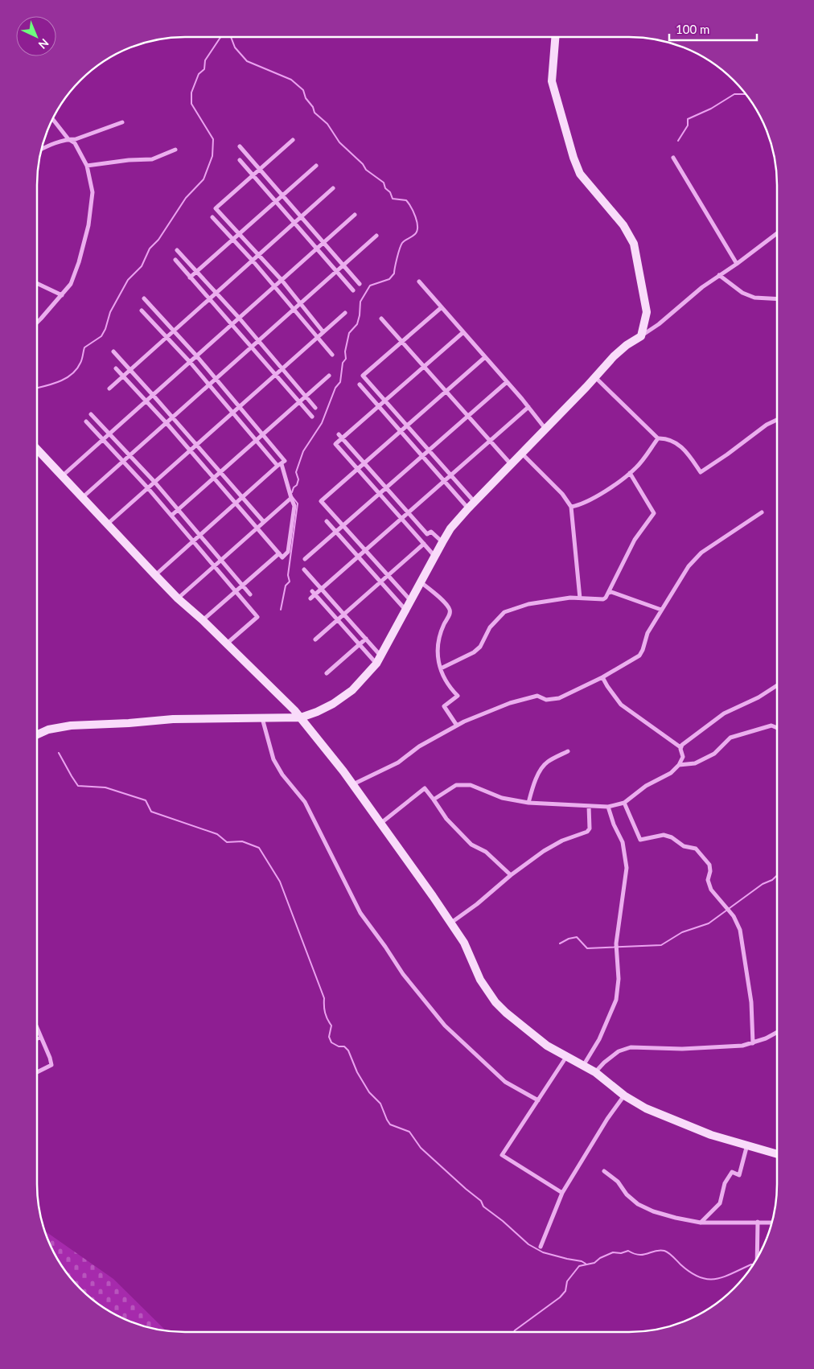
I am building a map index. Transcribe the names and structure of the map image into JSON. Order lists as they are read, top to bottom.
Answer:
{
  "scale_bar": "100 m",
  "north": "bottom right"
}
